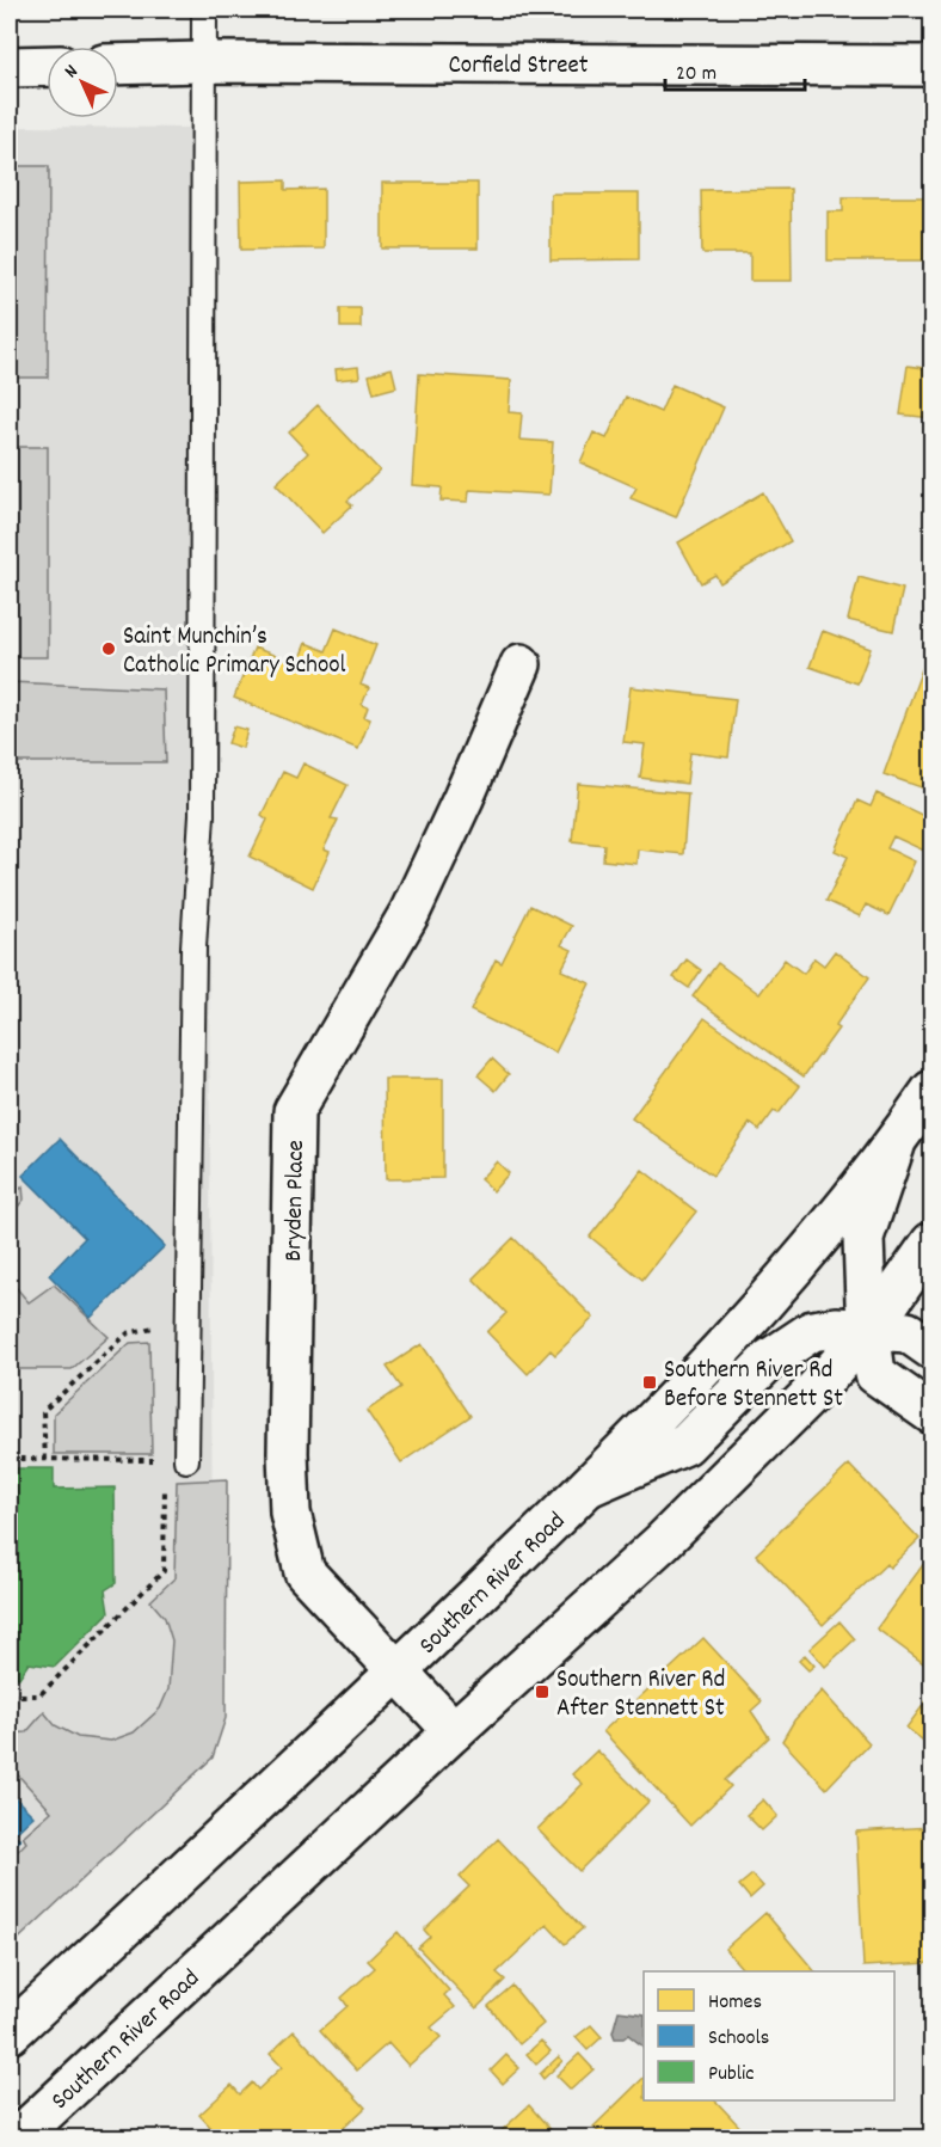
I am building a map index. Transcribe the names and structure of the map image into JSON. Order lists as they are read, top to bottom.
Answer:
{
  "streets": {
    "main road": ["Corfield Street", "Bryden Place", "Southern River Road"]
  },
  "crossings": [
    ["Bryden Place", "Southern River Road"]
  ],
  "places": {
    "other": ["Saint Munchin’s Catholic Primary School"],
    "transit": ["Southern River Rd Before Stennett St", "Southern River Rd After Stennett St"]
  },
  "legend": ["Homes", "Schools", "Public"],
  "scale_bar": "20 m",
  "north": "top left"
}
